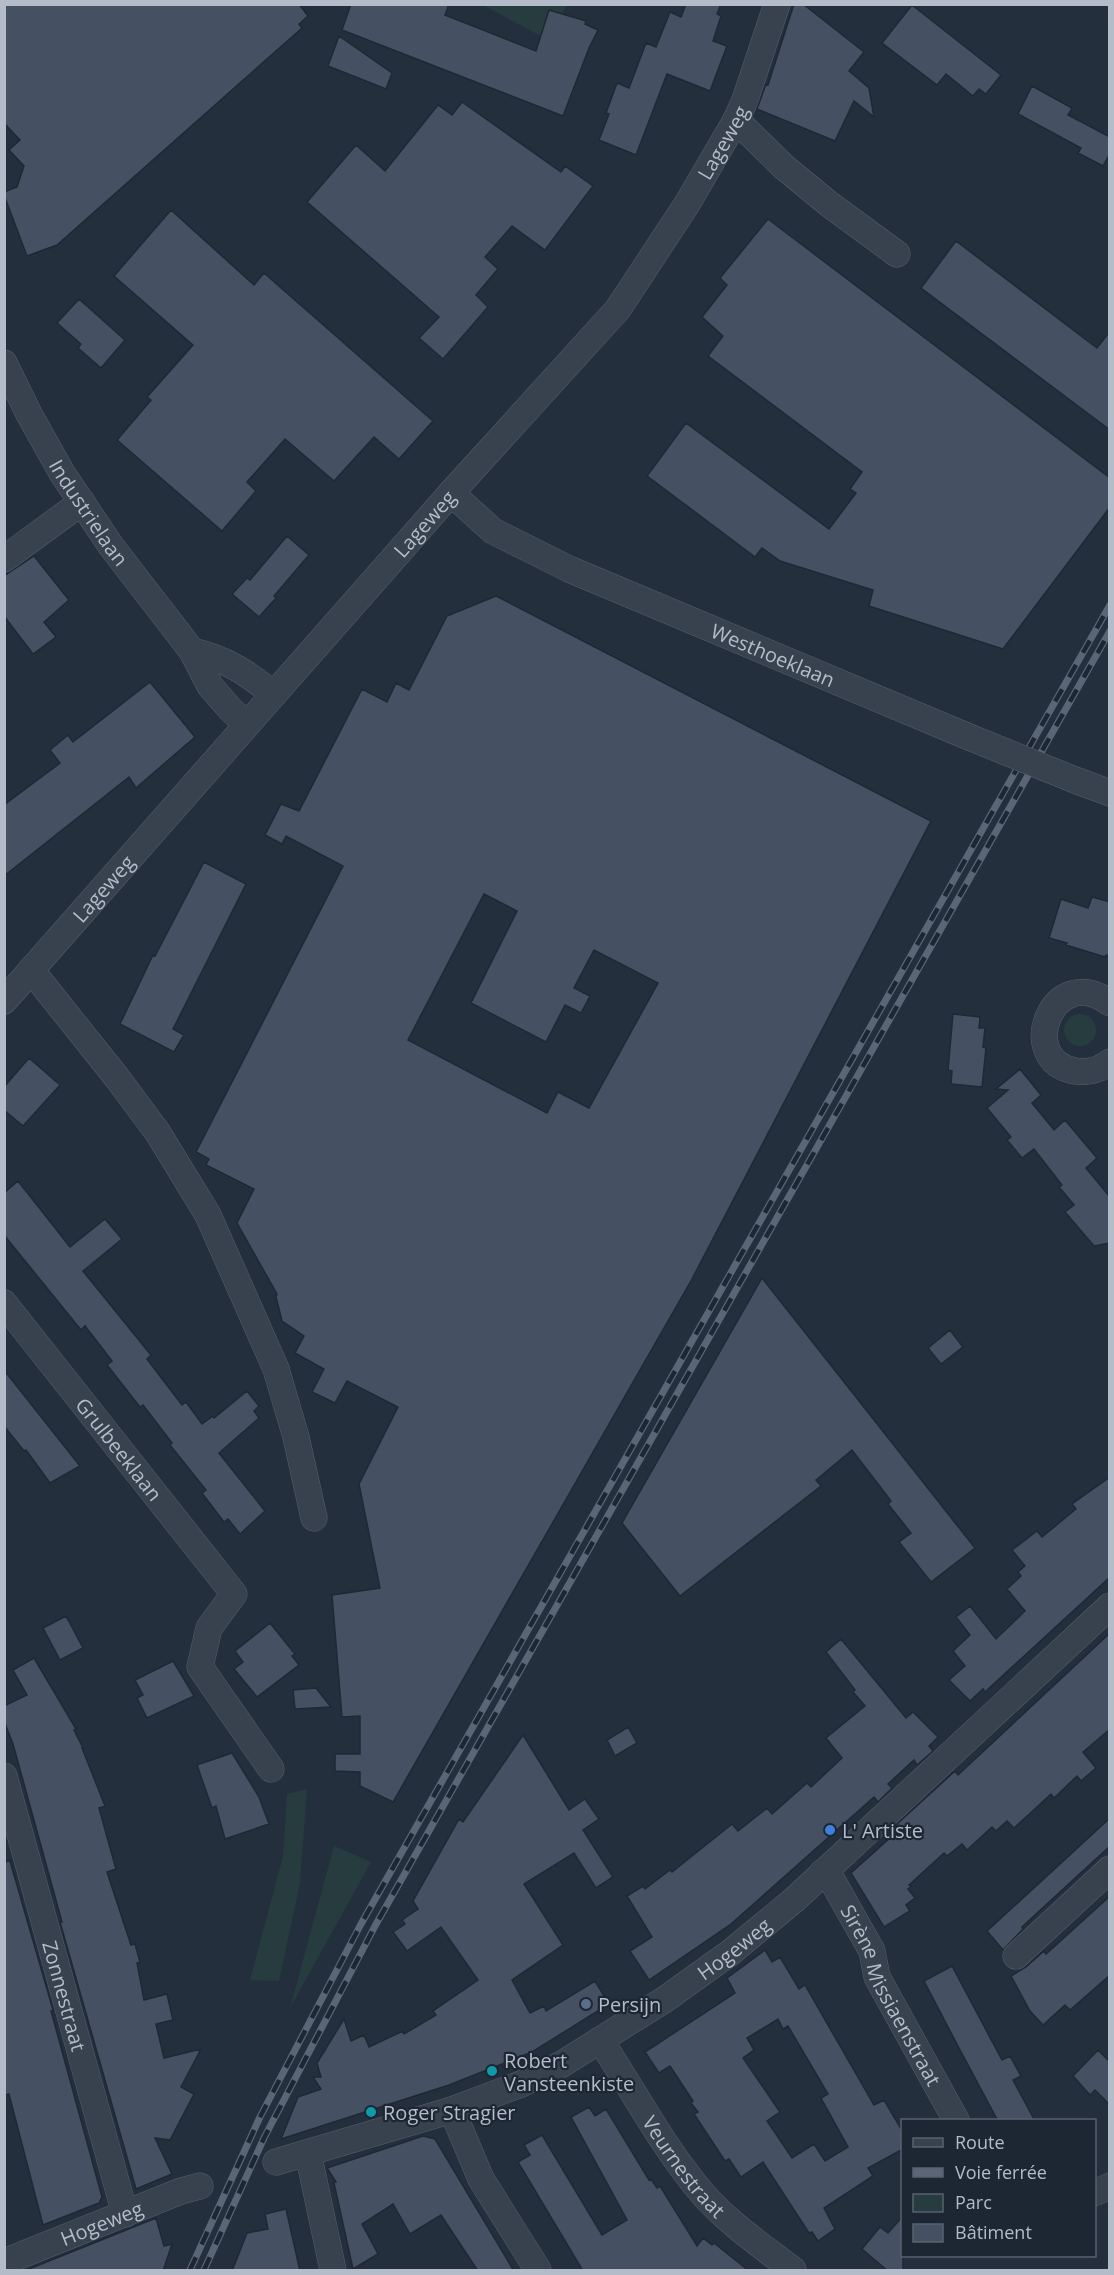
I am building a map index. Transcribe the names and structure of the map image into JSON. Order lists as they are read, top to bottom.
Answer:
{
  "streets": {
    "street": [
      "Lageweg",
      "Industrielaan",
      "Westhoeklaan",
      "Grulbeeklaan",
      "Hogeweg",
      "Zonnestraat",
      "Sirène Missiaenstraat",
      "Veurnestraat"
    ]
  },
  "crossings": [
    ["Lageweg", "Industrielaan"],
    ["Lageweg", "Westhoeklaan"],
    ["Hogeweg", "Zonnestraat"],
    ["Hogeweg", "Sirène Missiaenstraat"],
    ["Hogeweg", "Veurnestraat"]
  ],
  "places": [
    "L' Artiste",
    "Persijn",
    "Robert Vansteenkiste",
    "Roger Stragier"
  ],
  "legend": [
    "Route",
    "Voie ferrée",
    "Parc",
    "Bâtiment"
  ]
}
